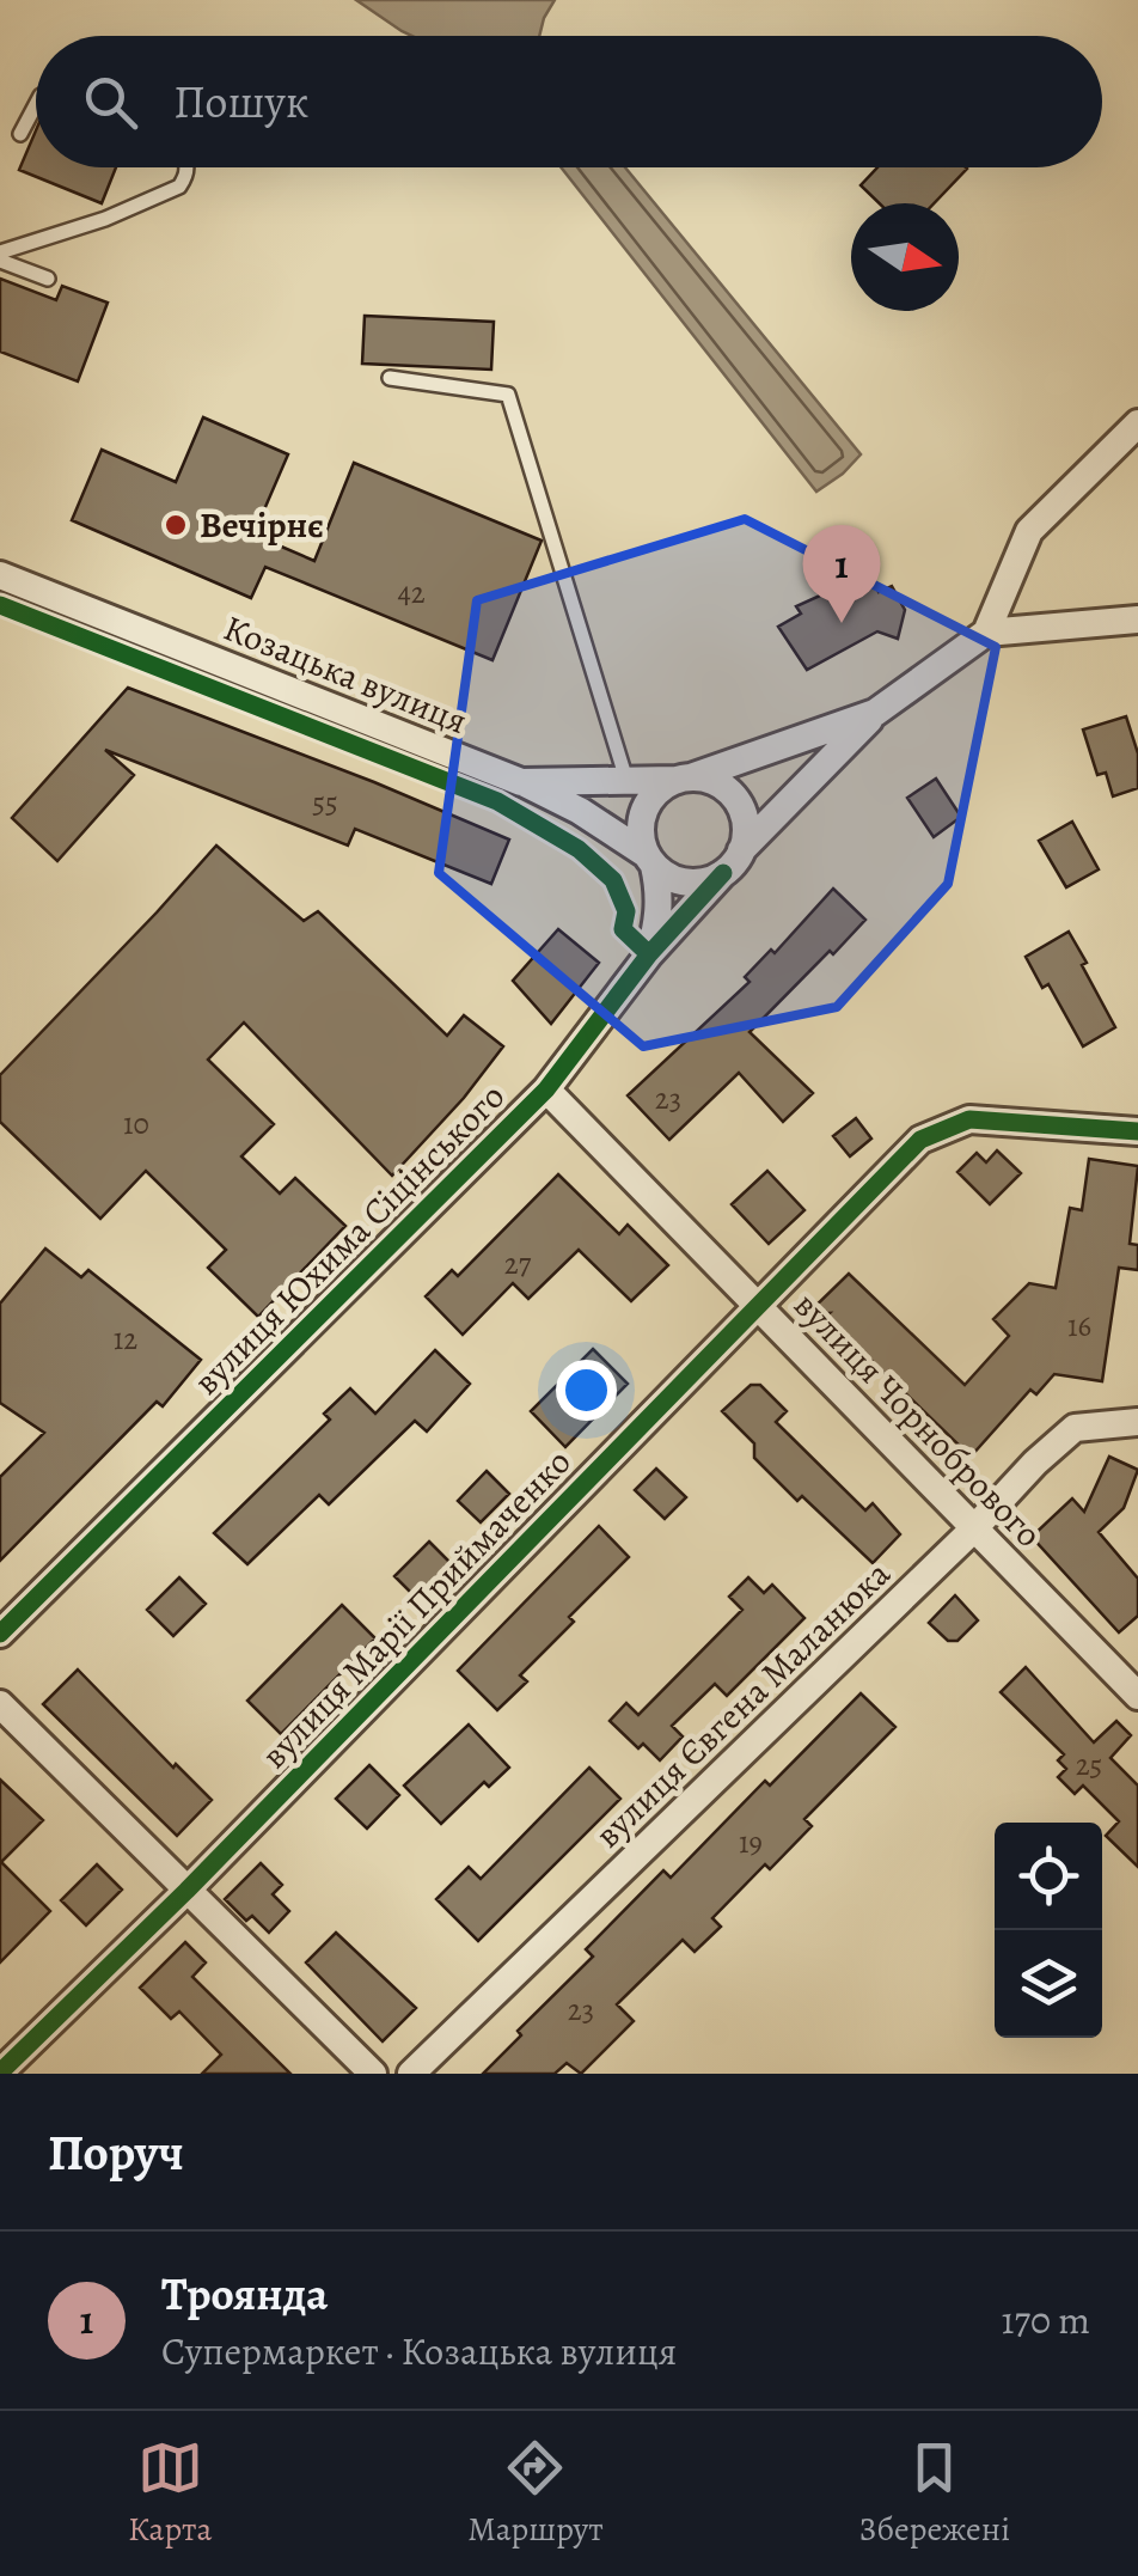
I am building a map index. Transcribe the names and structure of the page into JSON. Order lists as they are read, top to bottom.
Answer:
{
  "streets": {
    "street": [
      "Козацька вулиця",
      "вулиця Юхима Сіцінського",
      "вулиця Чорнобрового",
      "вулиця Марії Приймаченко",
      "вулиця Євгена Маланюка"
    ]
  },
  "crossings": [
    ["Козацька вулиця", "вулиця Юхима Сіцінського"],
    ["вулиця Юхима Сіцінського", "вулиця Чорнобрового"],
    ["вулиця Чорнобрового", "вулиця Марії Приймаченко"],
    ["вулиця Чорнобрового", "вулиця Євгена Маланюка"]
  ],
  "places": ["Вечірнє"],
  "house_numbers": [
    "42",
    "55",
    "23",
    "10",
    "27",
    "16",
    "12",
    "25",
    "19",
    "23"
  ],
  "north": "right",
  "page": {
    "search": "Пошук",
    "pins": "1",
    "heading": "Поруч",
    "list": [
      {
        "mark": "1",
        "name": "Троянда",
        "note": "Супермаркет · Козацька вулиця",
        "value": "170 m"
      }
    ],
    "nav": ["Карта", "Маршрут", "Збережені"]
  }
}
